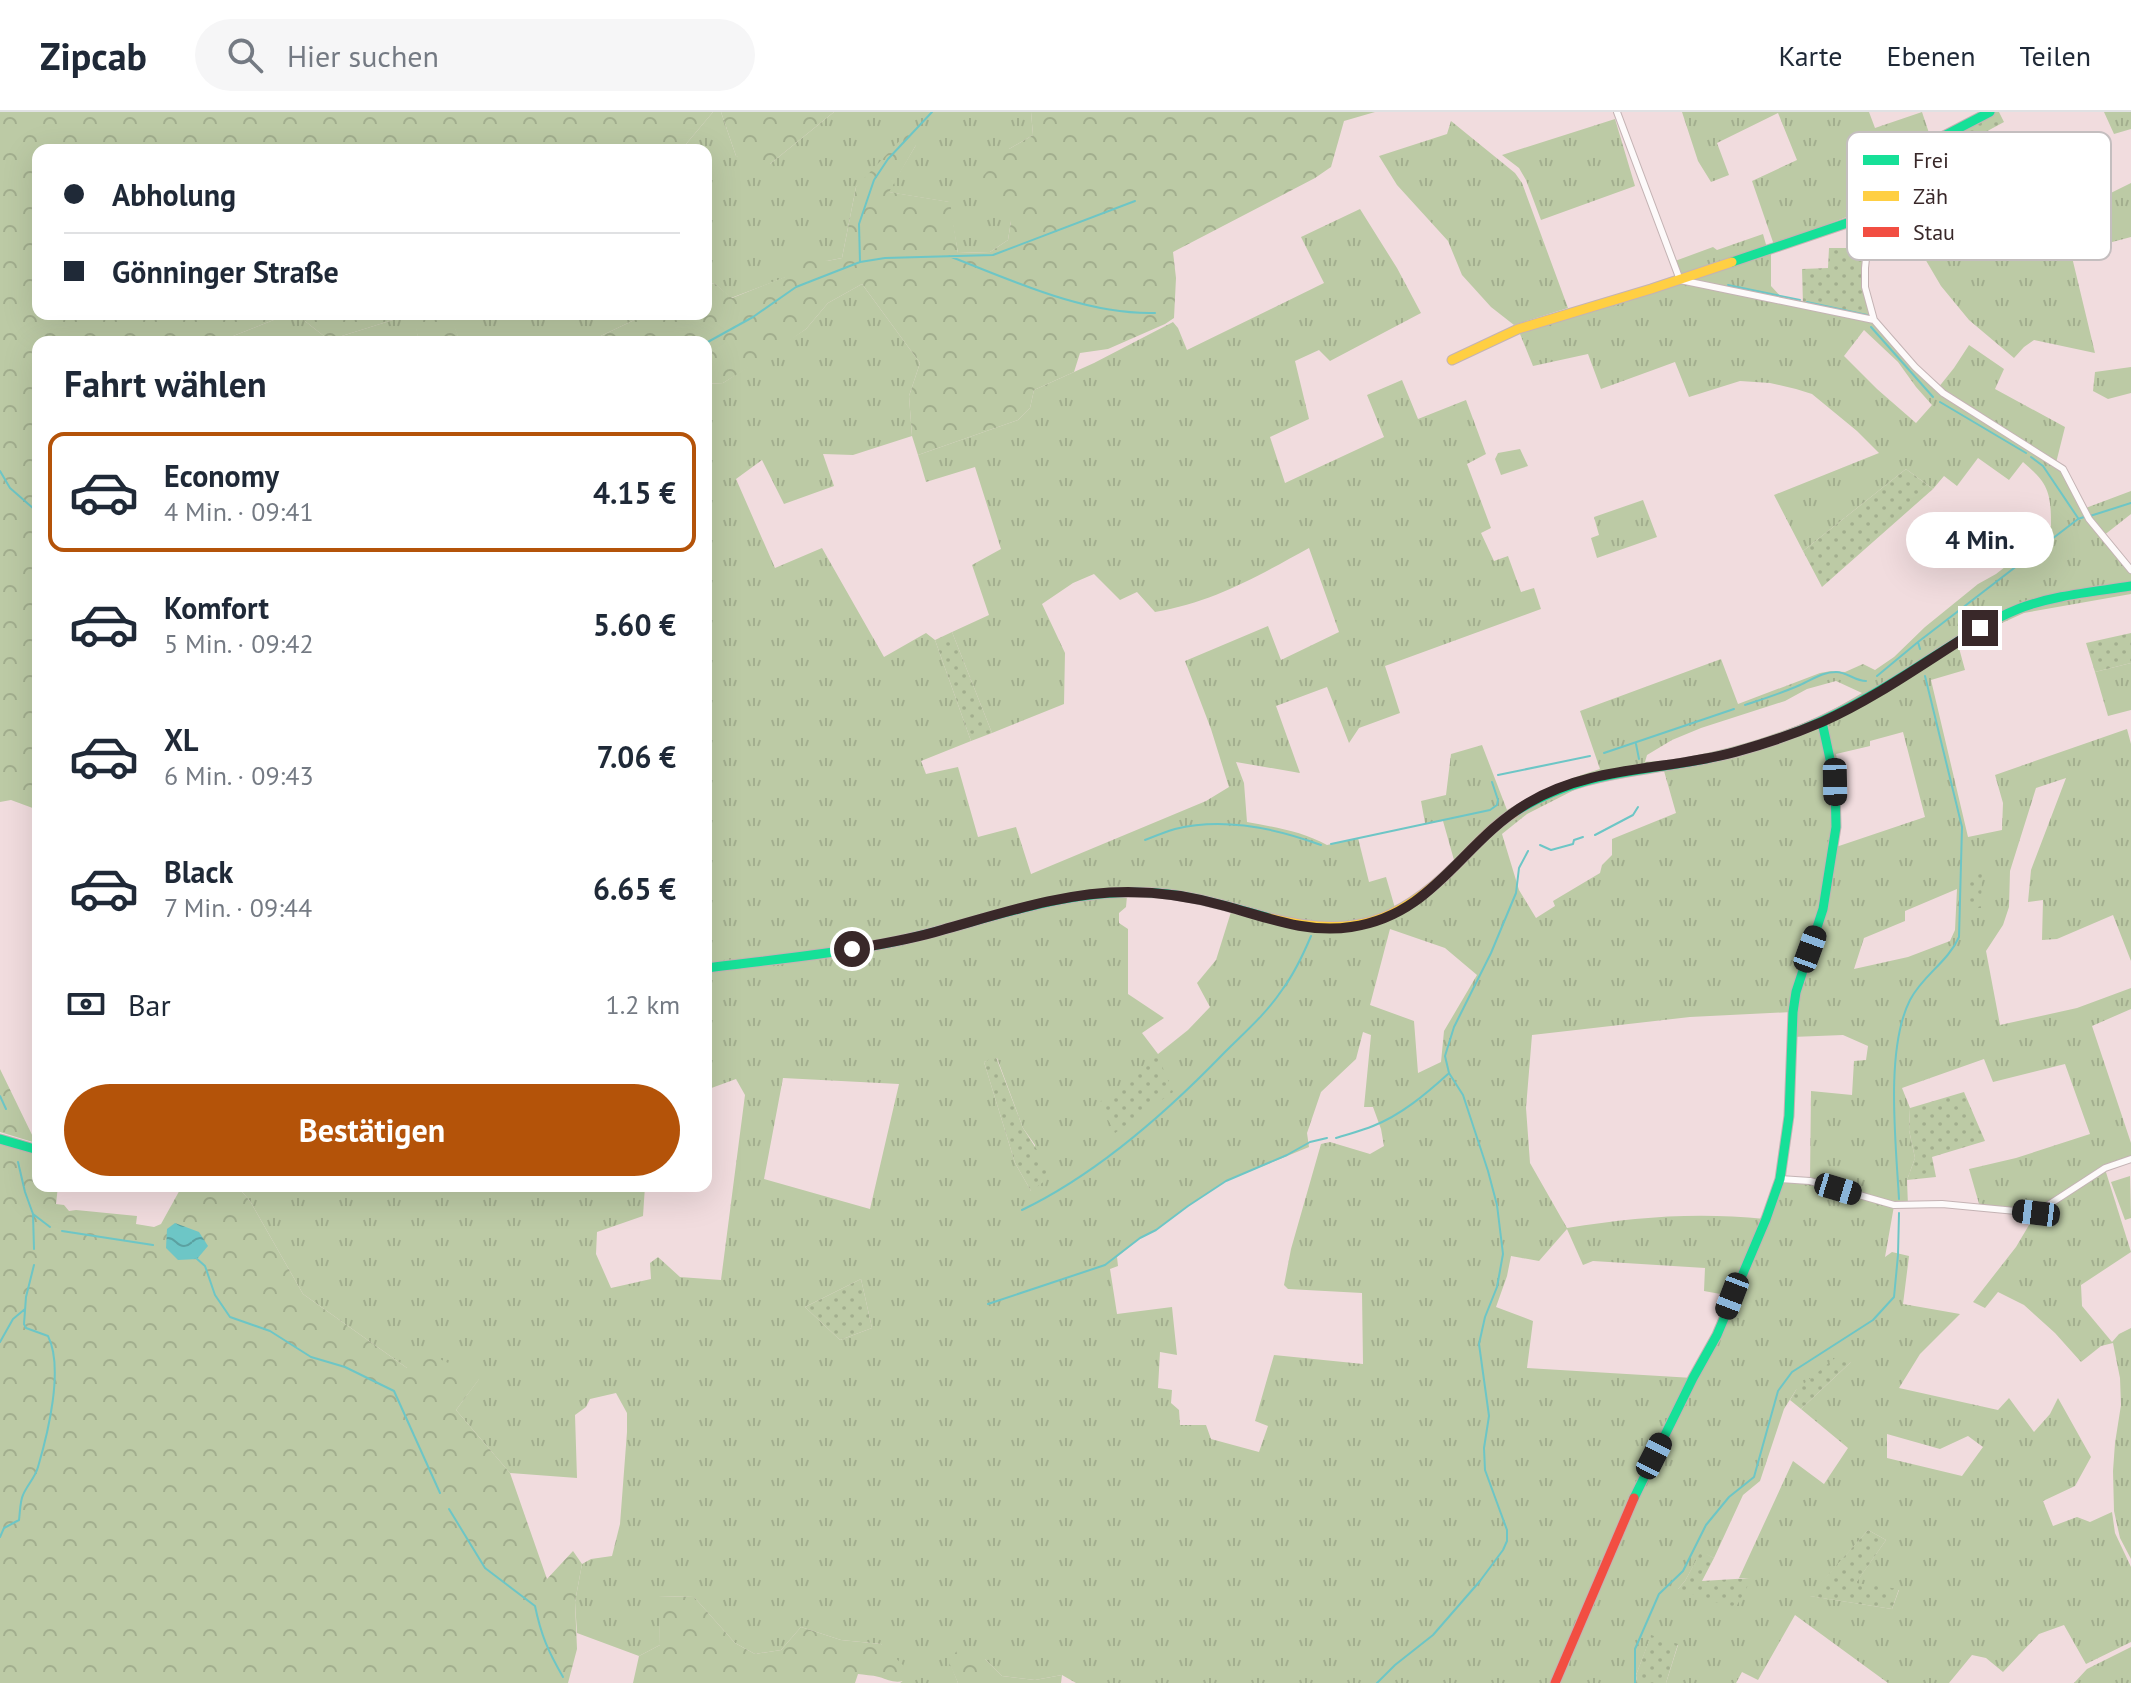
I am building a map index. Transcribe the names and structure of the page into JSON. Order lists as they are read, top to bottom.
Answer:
{
  "legend": ["Frei", "Zäh", "Stau"],
  "page": {
    "header": "Zipcab",
    "search": "Hier suchen",
    "nav": ["Karte", "Ebenen", "Teilen"],
    "banner": ["Abholung", "Gönninger Straße"],
    "heading": "Fahrt wählen",
    "list": [
      {
        "name": "Economy",
        "note": "4 Min. · 09:41",
        "value": "4.15 €"
      },
      {
        "name": "Komfort",
        "note": "5 Min. · 09:42",
        "value": "5.60 €"
      },
      {
        "name": "XL",
        "note": "6 Min. · 09:43",
        "value": "7.06 €"
      },
      {
        "name": "Black",
        "note": "7 Min. · 09:44",
        "value": "6.65 €"
      }
    ],
    "bubble": "4 Min.",
    "pay": ["Bar", "1.2 km"],
    "buttons": "Bestätigen"
  }
}
